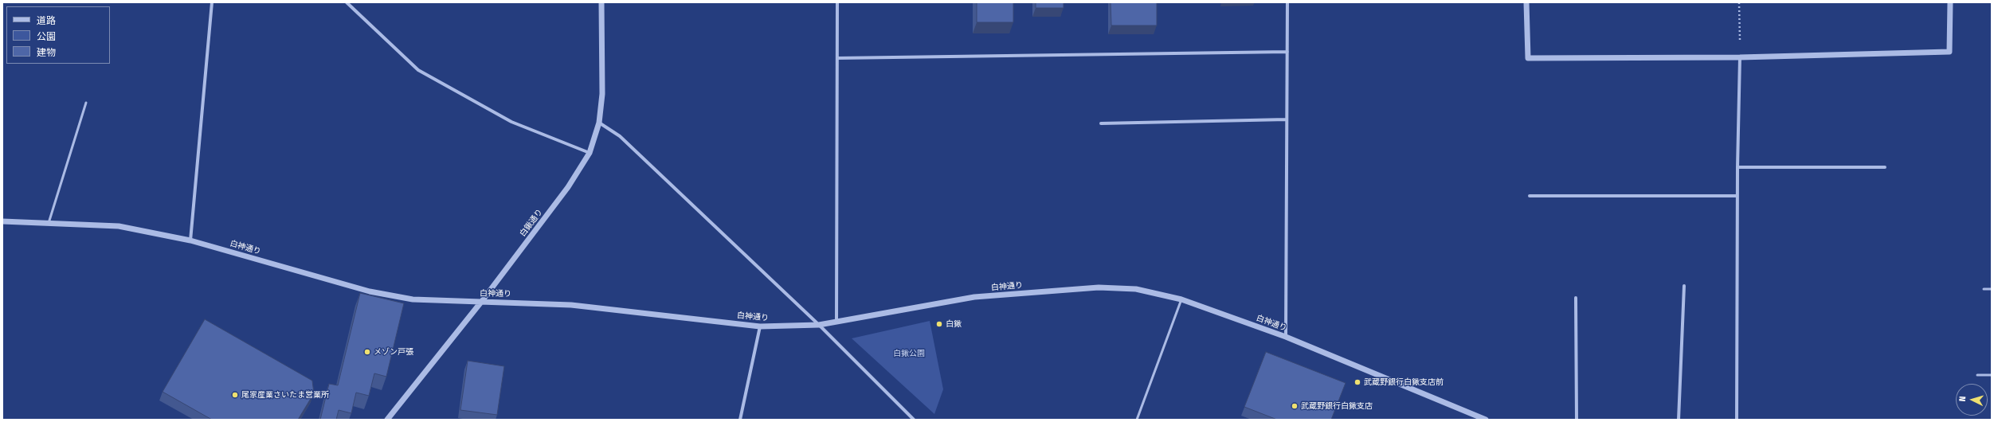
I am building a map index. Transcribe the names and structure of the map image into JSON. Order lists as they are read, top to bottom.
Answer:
{
  "streets": {
    "street": ["白鍬通り", "白神通り"]
  },
  "crossings": [
    ["白鍬通り", "白神通り"]
  ],
  "parks": ["白鍬公園"],
  "places": [
    "白鍬",
    "メゾン戸張",
    "武蔵野銀行白鍬支店前",
    "尾家産業さいたま営業所",
    "武蔵野銀行白鍬支店"
  ],
  "legend": ["道路", "公園", "建物"],
  "north": "left"
}
